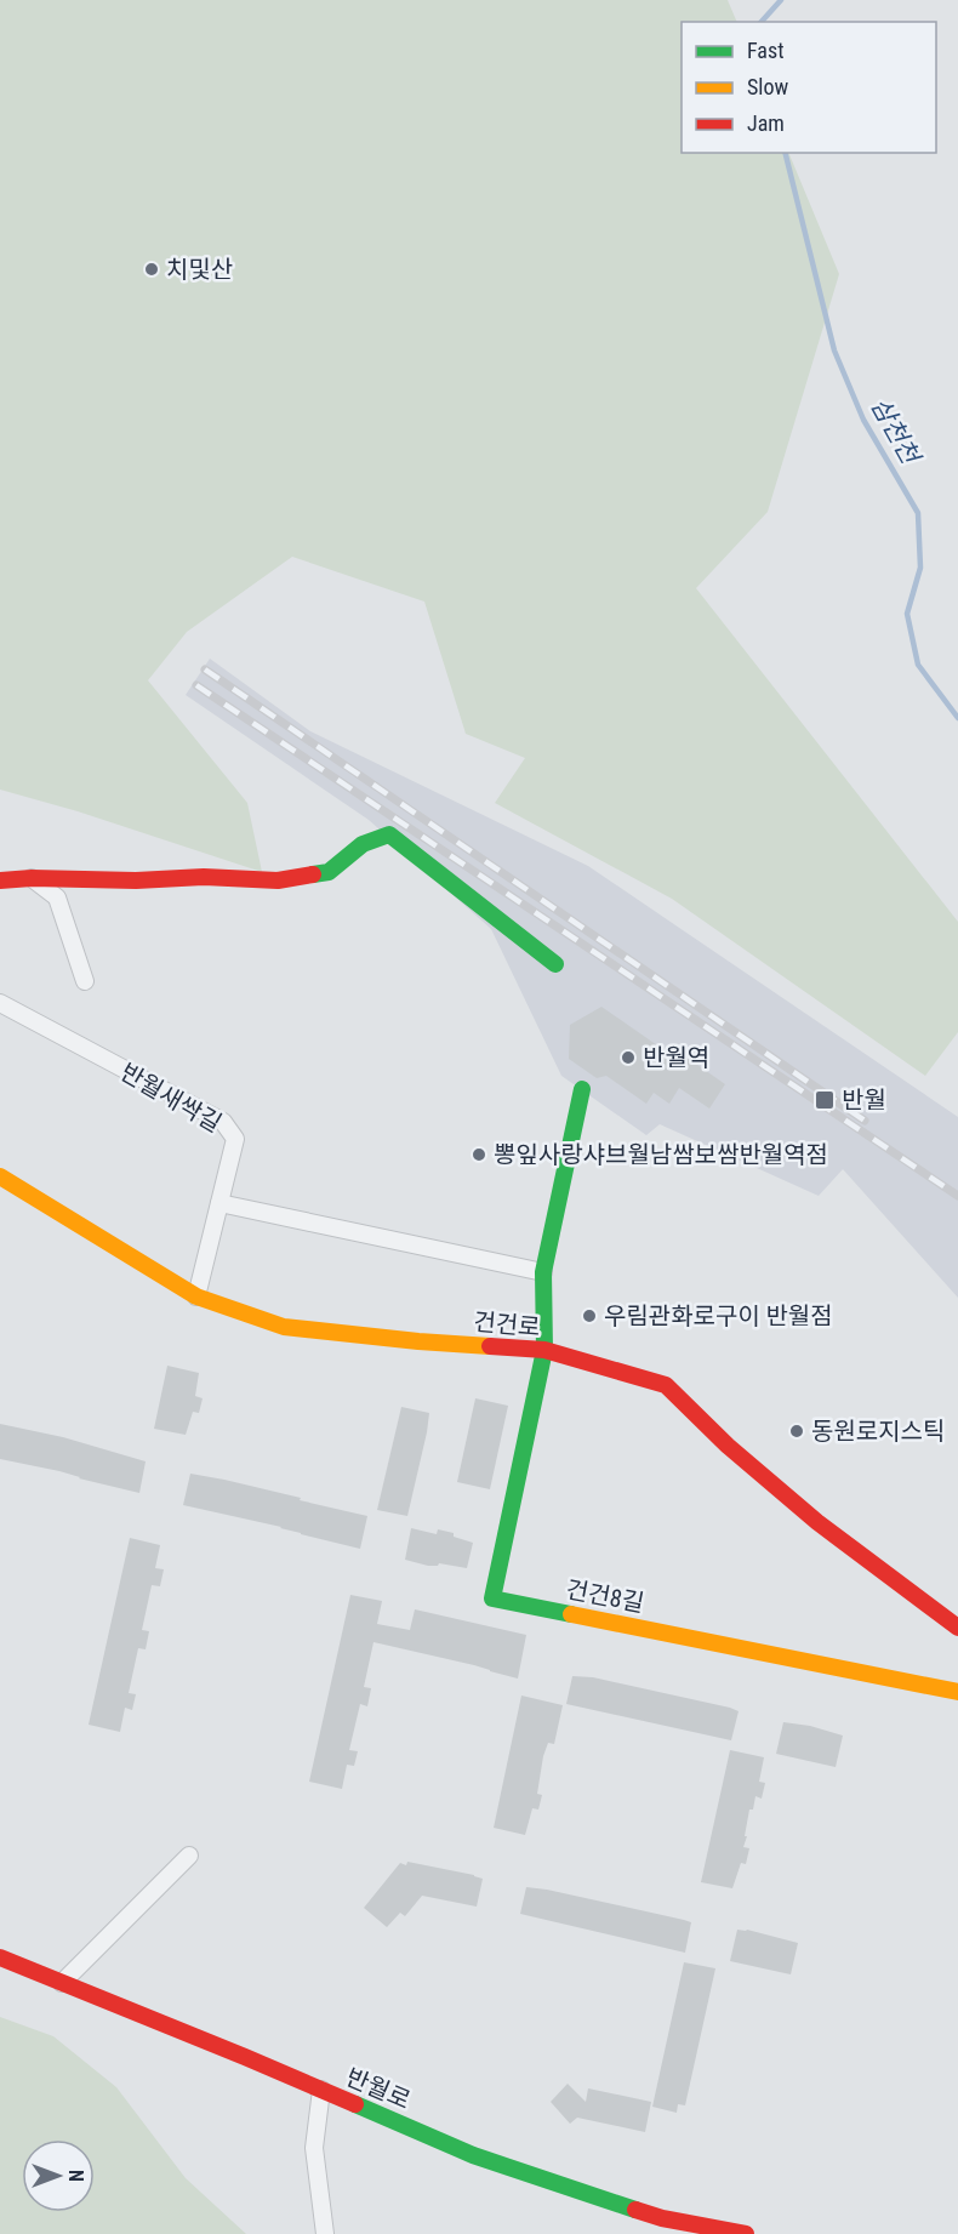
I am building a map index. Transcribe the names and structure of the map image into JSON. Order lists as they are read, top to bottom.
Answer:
{
  "streets": {
    "street": [
      "반월새싹길",
      "건건로",
      "건건8길",
      "반월로"
    ]
  },
  "crossings": [
    ["반월새싹길", "건건로"],
    ["건건로", "건건8길"]
  ],
  "water": ["삼천천"],
  "places": {
    "other": [
      "치및산",
      "반월역",
      "뽕잎사랑샤브월남쌈보쌈반월역점",
      "우림관화로구이 반월점",
      "동원로지스틱"
    ],
    "transit": ["반월"]
  },
  "legend": ["Fast", "Slow", "Jam"],
  "north": "right"
}
